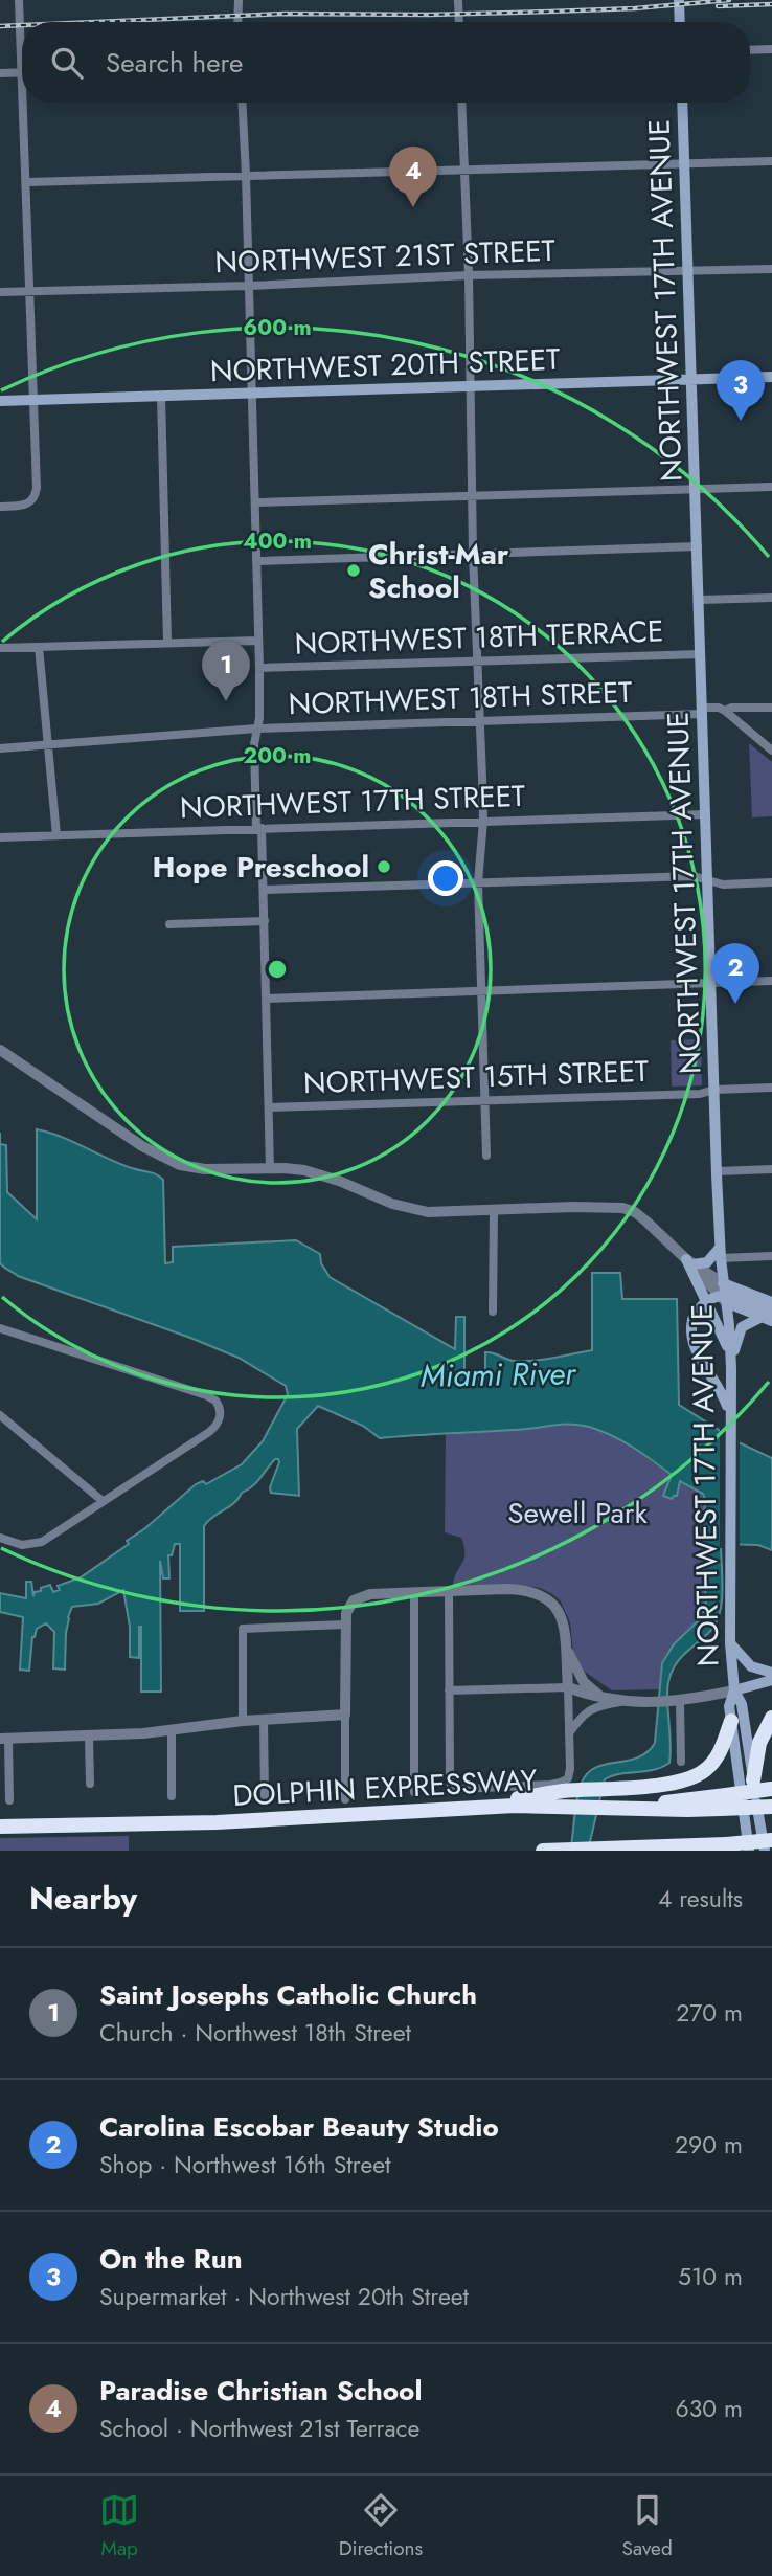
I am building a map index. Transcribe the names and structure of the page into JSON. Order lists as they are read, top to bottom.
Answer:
{
  "streets": {
    "highway": ["DOLPHIN EXPRESSWAY"],
    "main road": ["NORTHWEST 17TH AVENUE", "NORTHWEST 20TH STREET"],
    "street": [
      "NORTHWEST 21ST STREET",
      "NORTHWEST 18TH TERRACE",
      "NORTHWEST 18TH STREET",
      "NORTHWEST 17TH STREET",
      "NORTHWEST 15TH STREET"
    ]
  },
  "crossings": [
    ["NORTHWEST 21ST STREET", "NORTHWEST 17TH AVENUE"],
    ["NORTHWEST 17TH AVENUE", "NORTHWEST 20TH STREET"],
    ["NORTHWEST 17TH AVENUE", "NORTHWEST 18TH TERRACE"],
    ["NORTHWEST 17TH AVENUE", "NORTHWEST 18TH STREET"],
    ["NORTHWEST 17TH AVENUE", "NORTHWEST 17TH STREET"],
    ["NORTHWEST 17TH AVENUE", "NORTHWEST 15TH STREET"]
  ],
  "water": ["Miami River"],
  "parks": ["Sewell Park"],
  "places": ["Christ-Mar School", "Hope Preschool"],
  "page": {
    "search": "Search here",
    "pins": [
      "4",
      "3",
      "1",
      "2"
    ],
    "heading": ["Nearby", "4 results"],
    "list": [
      {
        "mark": "1",
        "name": "Saint Josephs Catholic Church",
        "note": "Church · Northwest 18th Street",
        "value": "270 m"
      },
      {
        "mark": "2",
        "name": "Carolina Escobar Beauty Studio",
        "note": "Shop · Northwest 16th Street",
        "value": "290 m"
      },
      {
        "mark": "3",
        "name": "On the Run",
        "note": "Supermarket · Northwest 20th Street",
        "value": "510 m"
      },
      {
        "mark": "4",
        "name": "Paradise Christian School",
        "note": "School · Northwest 21st Terrace",
        "value": "630 m"
      }
    ],
    "nav": ["Map", "Directions", "Saved"]
  },
  "rings": ["600 m", "400 m", "200 m"]
}
